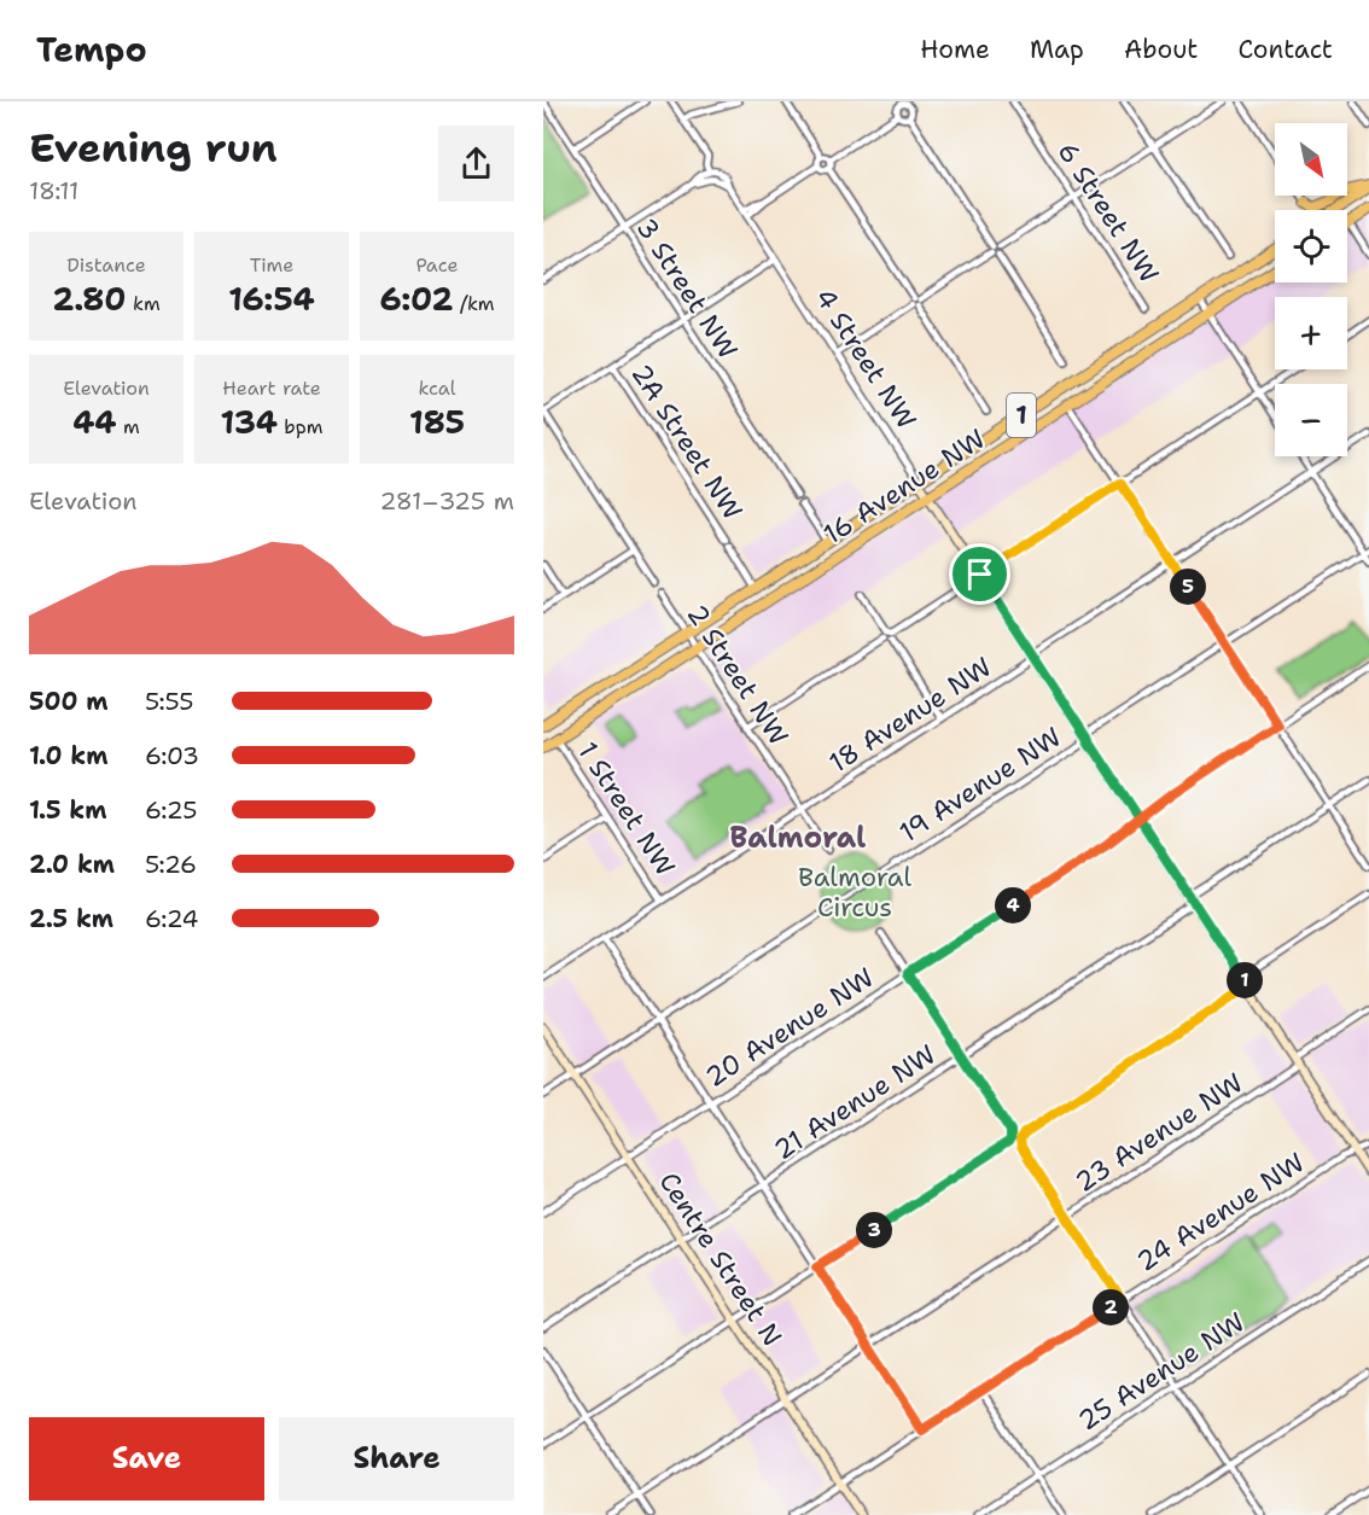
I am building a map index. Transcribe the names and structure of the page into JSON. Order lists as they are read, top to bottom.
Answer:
{
  "streets": {
    "highway": ["1", "16 Avenue NW"],
    "main road": ["4 Street NW", "Centre Street N"],
    "street": [
      "6 Street NW",
      "3 Street NW",
      "2A Street NW",
      "2 Street NW",
      "18 Avenue NW",
      "19 Avenue NW",
      "1 Street NW",
      "20 Avenue NW",
      "21 Avenue NW",
      "23 Avenue NW",
      "24 Avenue NW",
      "25 Avenue NW"
    ]
  },
  "crossings": [
    ["4 Street NW", "16 Avenue NW"],
    ["4 Street NW", "18 Avenue NW"],
    ["4 Street NW", "19 Avenue NW"],
    ["4 Street NW", "20 Avenue NW"],
    ["4 Street NW", "21 Avenue NW"],
    ["4 Street NW", "23 Avenue NW"],
    ["4 Street NW", "24 Avenue NW"],
    ["2A Street NW", "16 Avenue NW"],
    ["16 Avenue NW", "2 Street NW"],
    ["16 Avenue NW", "1 Street NW"],
    ["2 Street NW", "18 Avenue NW"],
    ["18 Avenue NW", "1 Street NW"],
    ["19 Avenue NW", "Centre Street N"],
    ["20 Avenue NW", "Centre Street N"],
    ["21 Avenue NW", "Centre Street N"],
    ["23 Avenue NW", "Centre Street N"],
    ["24 Avenue NW", "Centre Street N"]
  ],
  "districts": ["Balmoral"],
  "parks": ["Balmoral Circus"],
  "north": "bottom right",
  "page": {
    "header": "Tempo",
    "nav": [
      "Home",
      "Map",
      "About",
      "Contact"
    ],
    "heading": ["Evening run", "18:11"],
    "map_buttons": ["+", "−"],
    "stats": [
      ["Distance", "2.80 km"],
      ["Time", "16:54"],
      ["Pace", "6:02 /km"],
      ["Elevation", "44 m"],
      ["Heart rate", "134 bpm"],
      ["kcal", "185"]
    ],
    "chart": ["Elevation", "281–325 m"],
    "pins": [
      "5",
      "4",
      "1",
      "3",
      "2"
    ],
    "list": [
      {
        "name": "500 m",
        "note": "5:55"
      },
      {
        "name": "1.0 km",
        "note": "6:03"
      },
      {
        "name": "1.5 km",
        "note": "6:25"
      },
      {
        "name": "2.0 km",
        "note": "5:26"
      },
      {
        "name": "2.5 km",
        "note": "6:24"
      }
    ],
    "buttons": ["Save", "Share"]
  }
}
